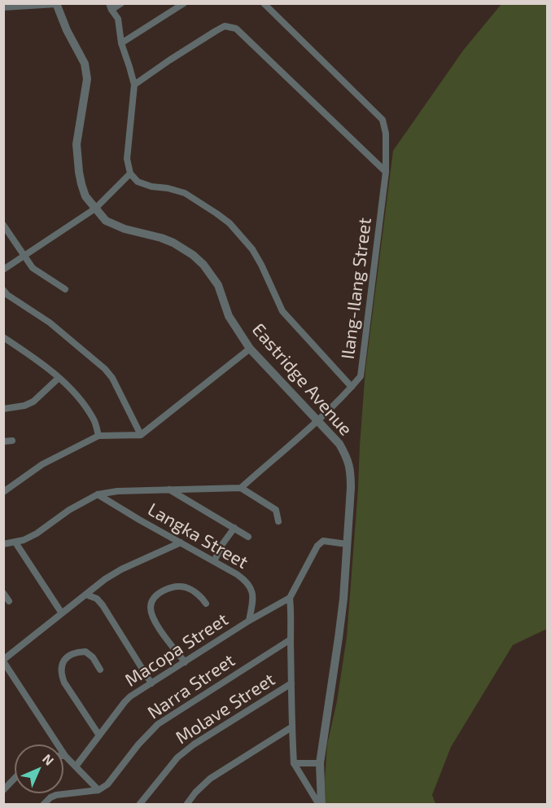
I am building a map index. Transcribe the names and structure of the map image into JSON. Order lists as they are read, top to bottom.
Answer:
{
  "streets": {
    "street": [
      "Ilang-Ilang Street",
      "Eastridge Avenue",
      "Langka Street",
      "Macopa Street",
      "Narra Street",
      "Molave Street"
    ]
  },
  "crossings": [
    ["Ilang-Ilang Street", "Eastridge Avenue"],
    ["Langka Street", "Macopa Street"]
  ],
  "north": "top right"
}
